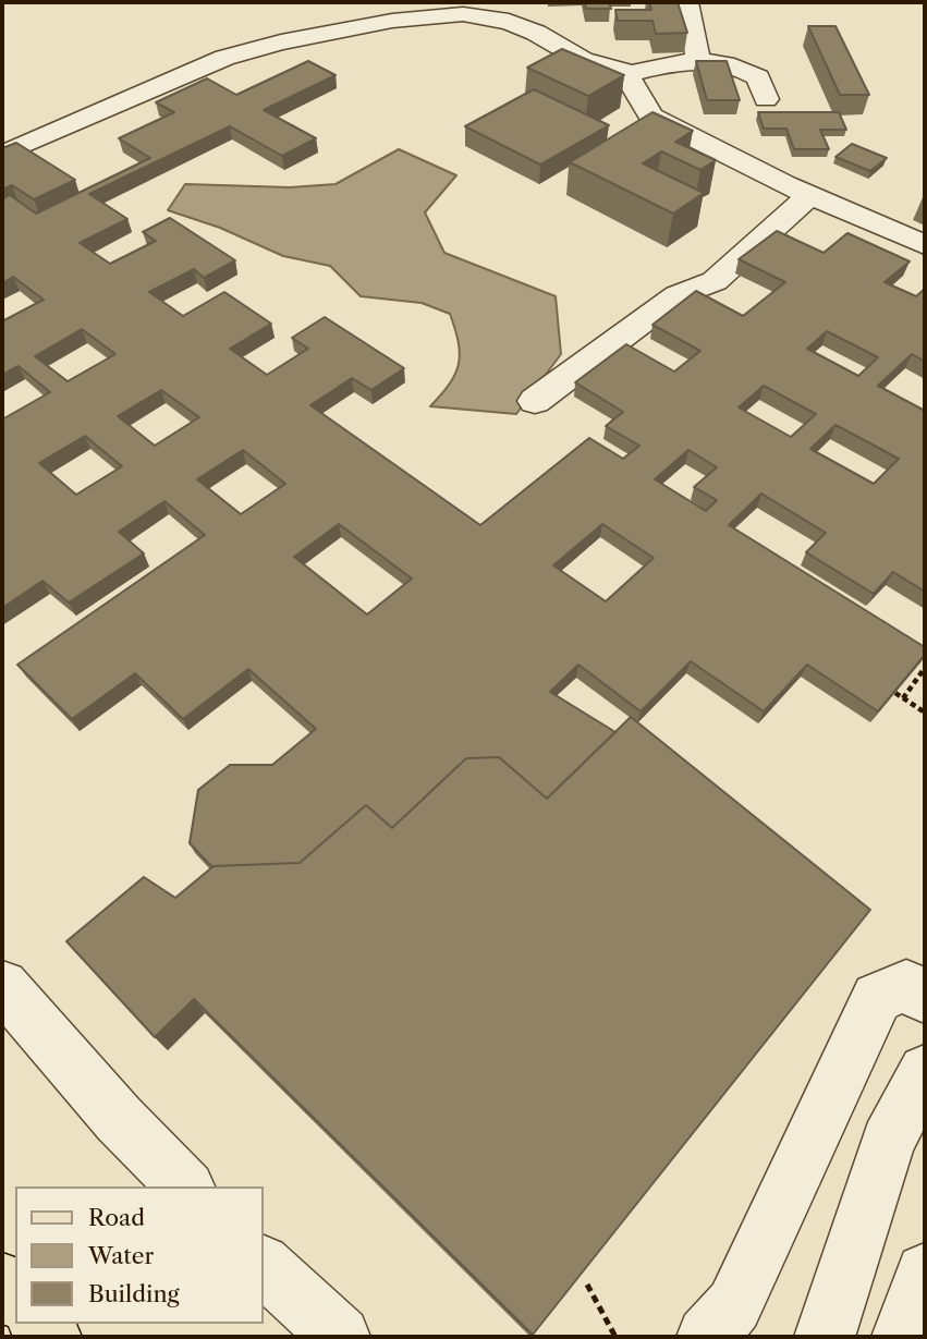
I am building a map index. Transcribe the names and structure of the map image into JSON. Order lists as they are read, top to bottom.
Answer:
{
  "legend": ["Road", "Water", "Building"]
}
